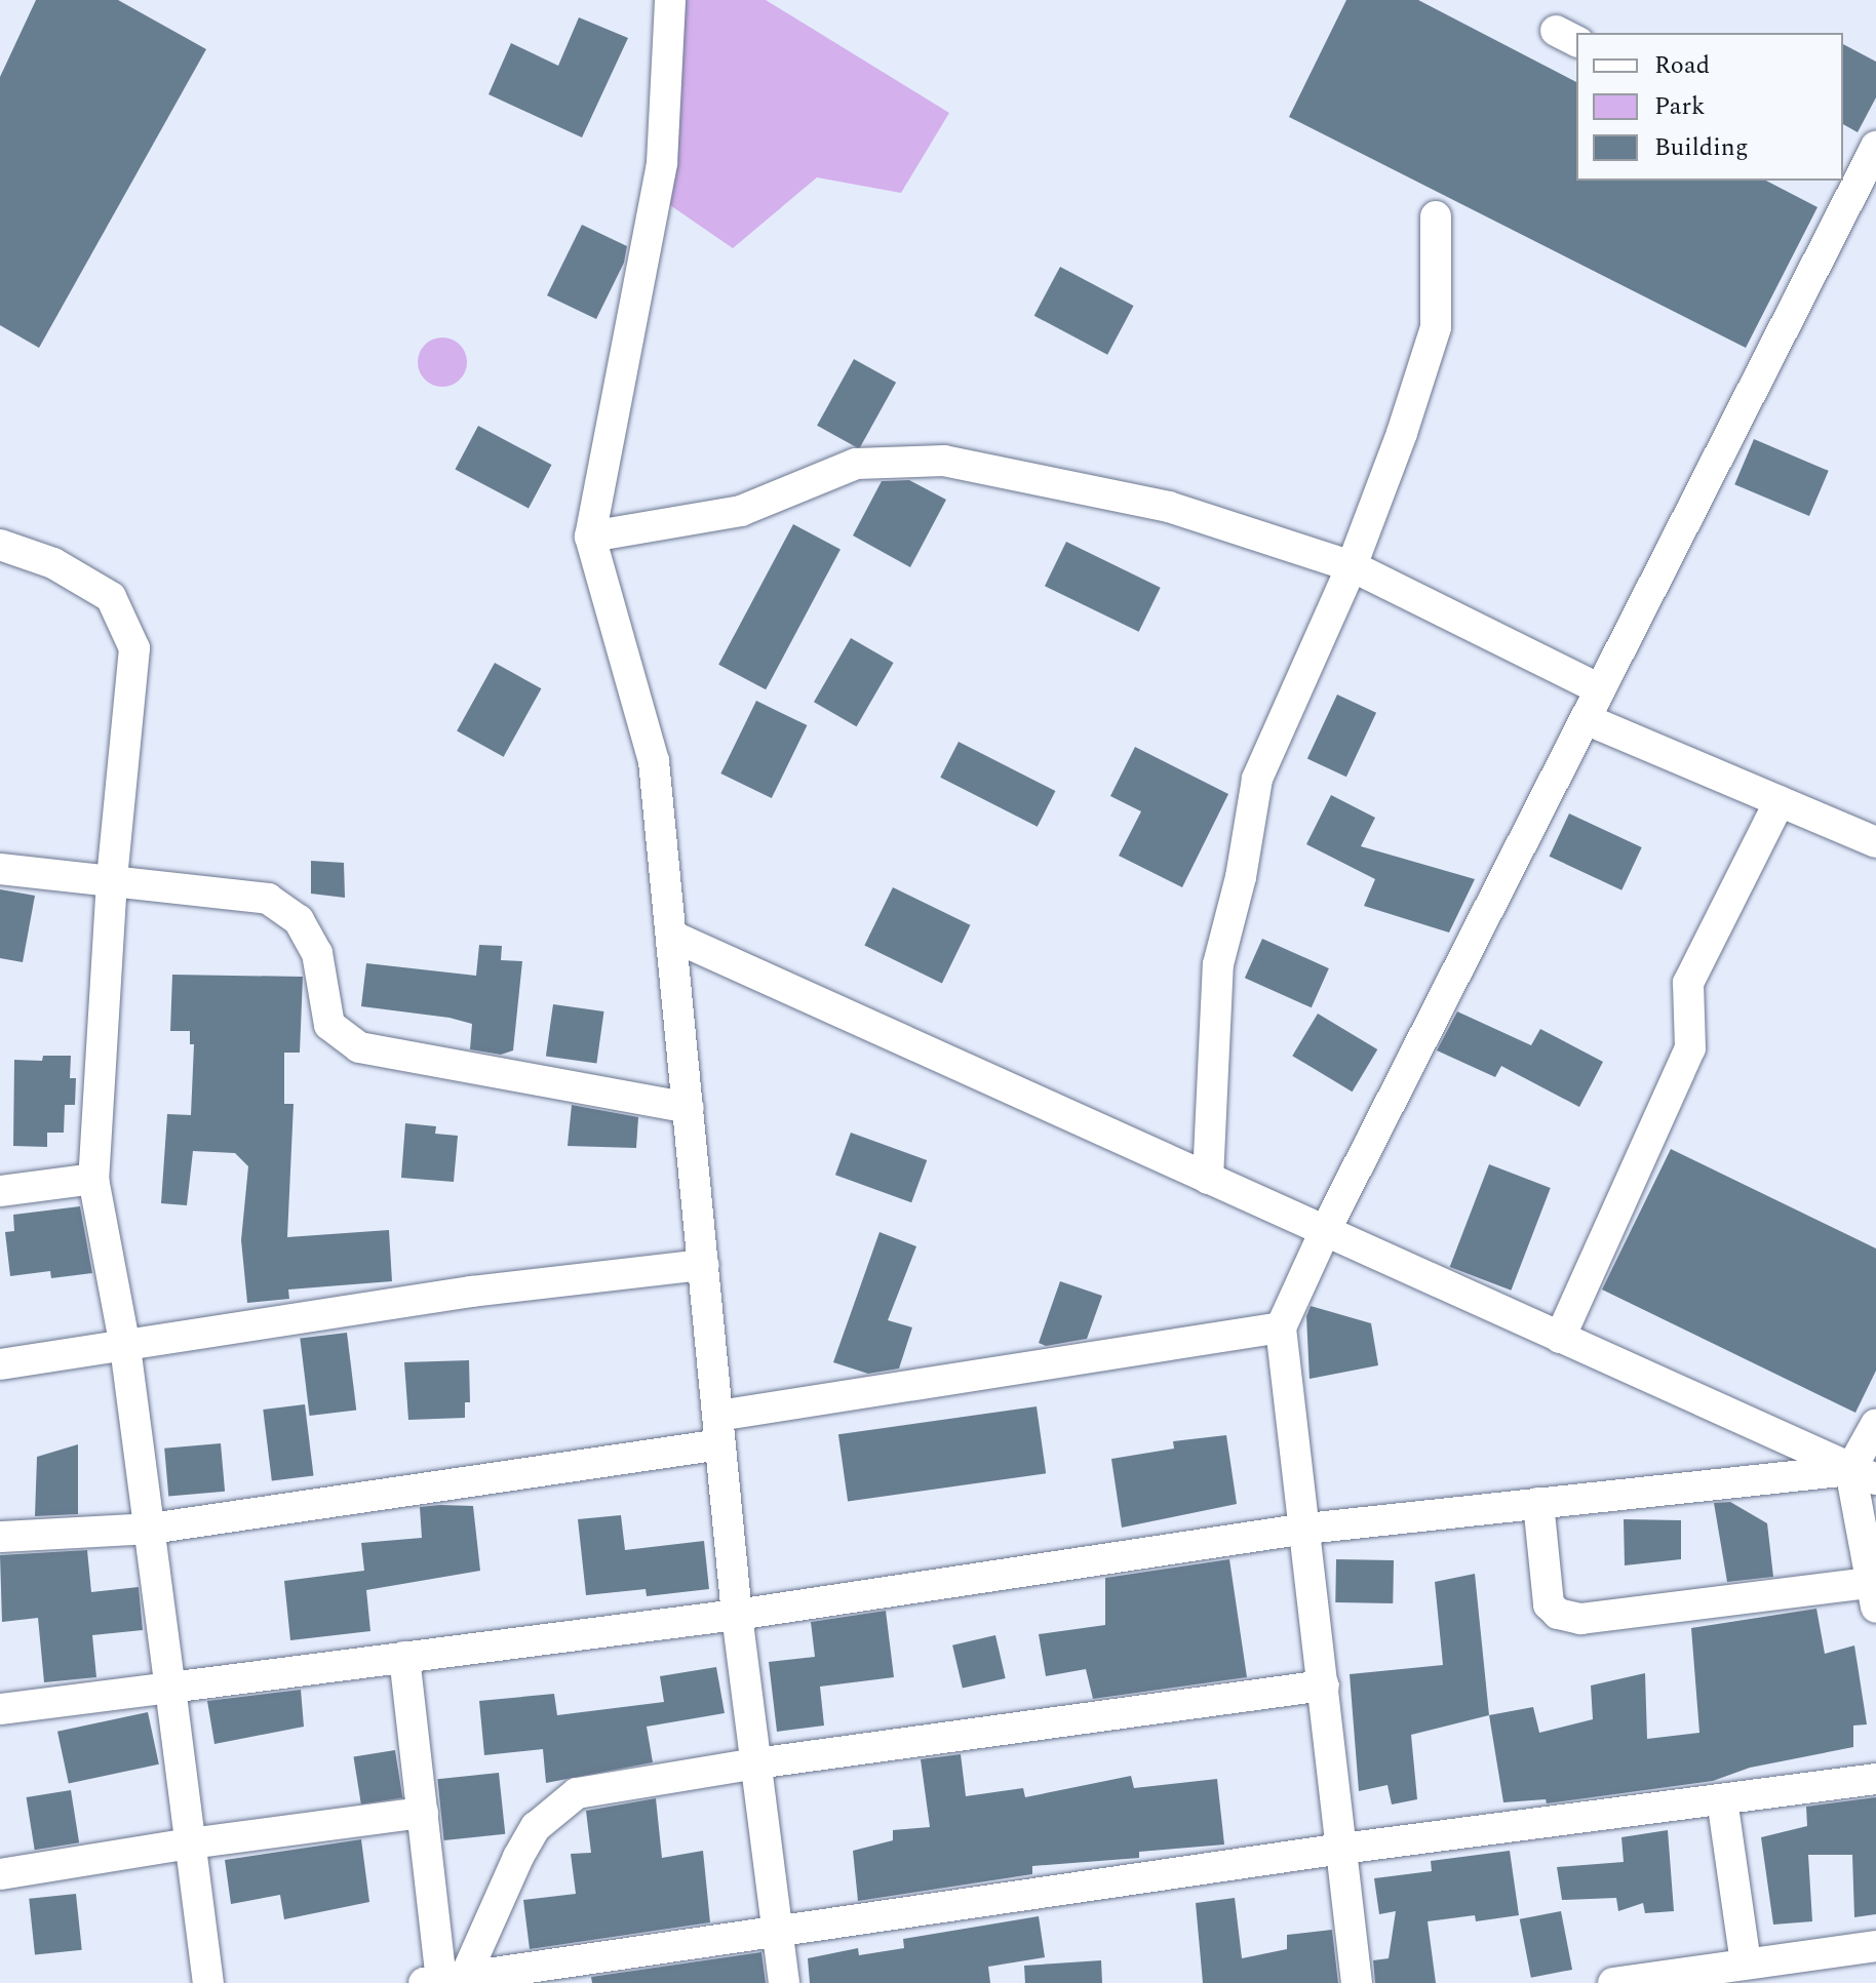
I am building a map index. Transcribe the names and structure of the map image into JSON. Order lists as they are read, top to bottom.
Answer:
{
  "legend": ["Road", "Park", "Building"]
}
